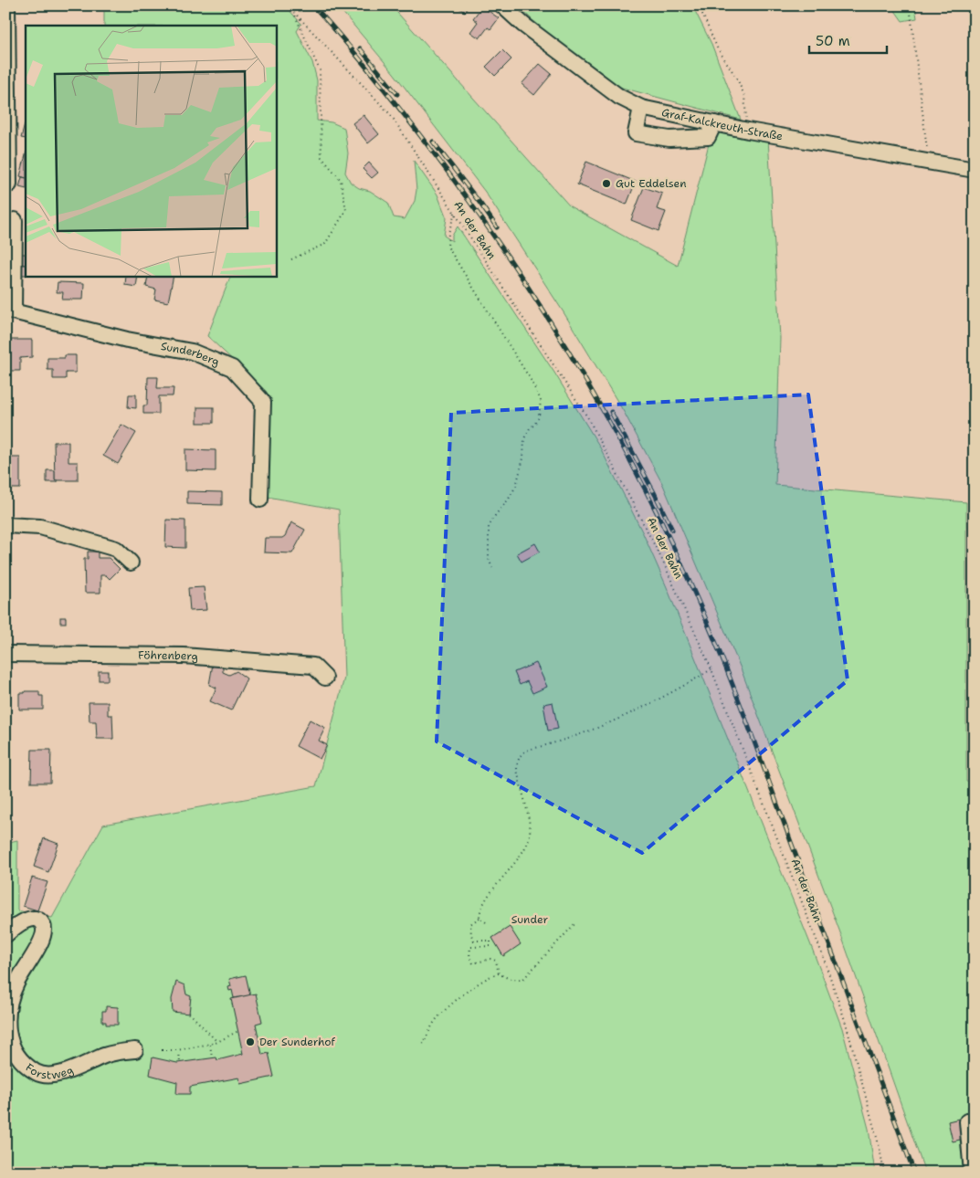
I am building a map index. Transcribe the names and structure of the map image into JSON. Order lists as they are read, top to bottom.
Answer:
{
  "streets": {
    "street": [
      "Graf-Kalckreuth-Straße",
      "Sunderberg",
      "Föhrenberg",
      "Forstweg"
    ],
    "path": ["An der Bahn"]
  },
  "parks": ["Sunder"],
  "places": ["Gut Eddelsen", "Der Sunderhof"],
  "scale_bar": "50 m"
}
